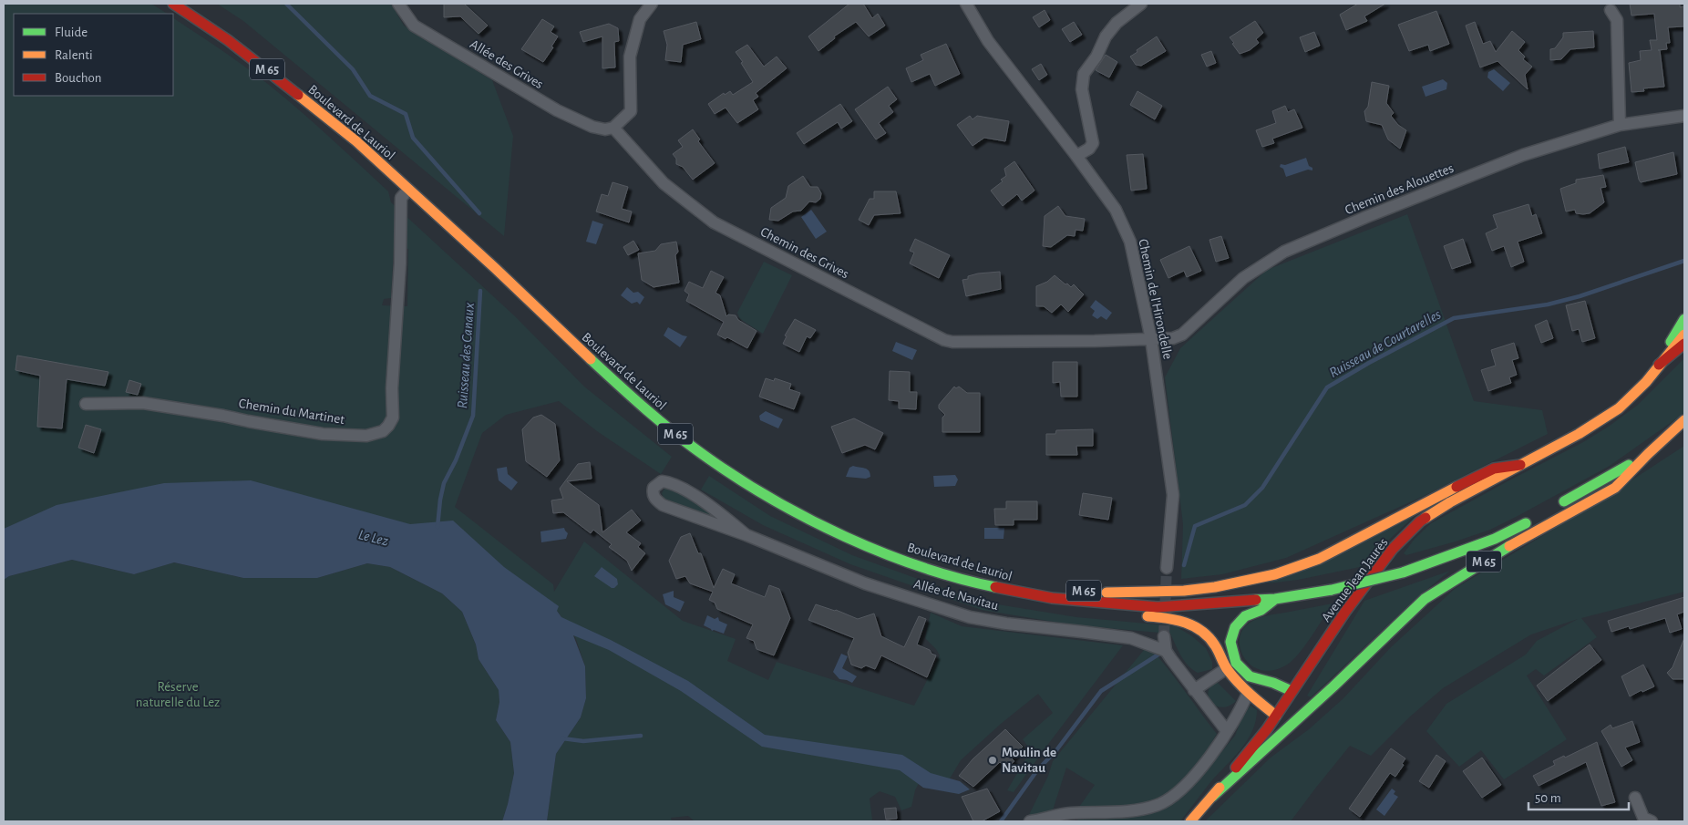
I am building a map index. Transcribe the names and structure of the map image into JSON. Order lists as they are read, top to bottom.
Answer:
{
  "streets": {
    "main road": ["M 65", "Boulevard de Lauriol", "Avenue Jean Jaurès"],
    "street": [
      "Allée des Grives",
      "Chemin des Alouettes",
      "Chemin des Grives",
      "Chemin de l'Hirondelle",
      "Chemin du Martinet",
      "Allée de Navitau"
    ]
  },
  "crossings": [
    ["Allée des Grives", "Chemin des Grives"],
    ["M 65", "Boulevard de Lauriol"],
    ["M 65", "Avenue Jean Jaurès"],
    ["Boulevard de Lauriol", "Chemin du Martinet"],
    ["Chemin des Alouettes", "Chemin des Grives"],
    ["Chemin des Alouettes", "Chemin de l'Hirondelle"],
    ["Chemin des Grives", "Chemin de l'Hirondelle"]
  ],
  "water": ["Ruisseau de Courtarelles", "Ruisseau des Canaux", "Le Lez"],
  "parks": ["Réserve naturelle du Lez"],
  "places": ["Moulin de Navitau"],
  "legend": ["Fluide", "Ralenti", "Bouchon"],
  "scale_bar": "50 m"
}
